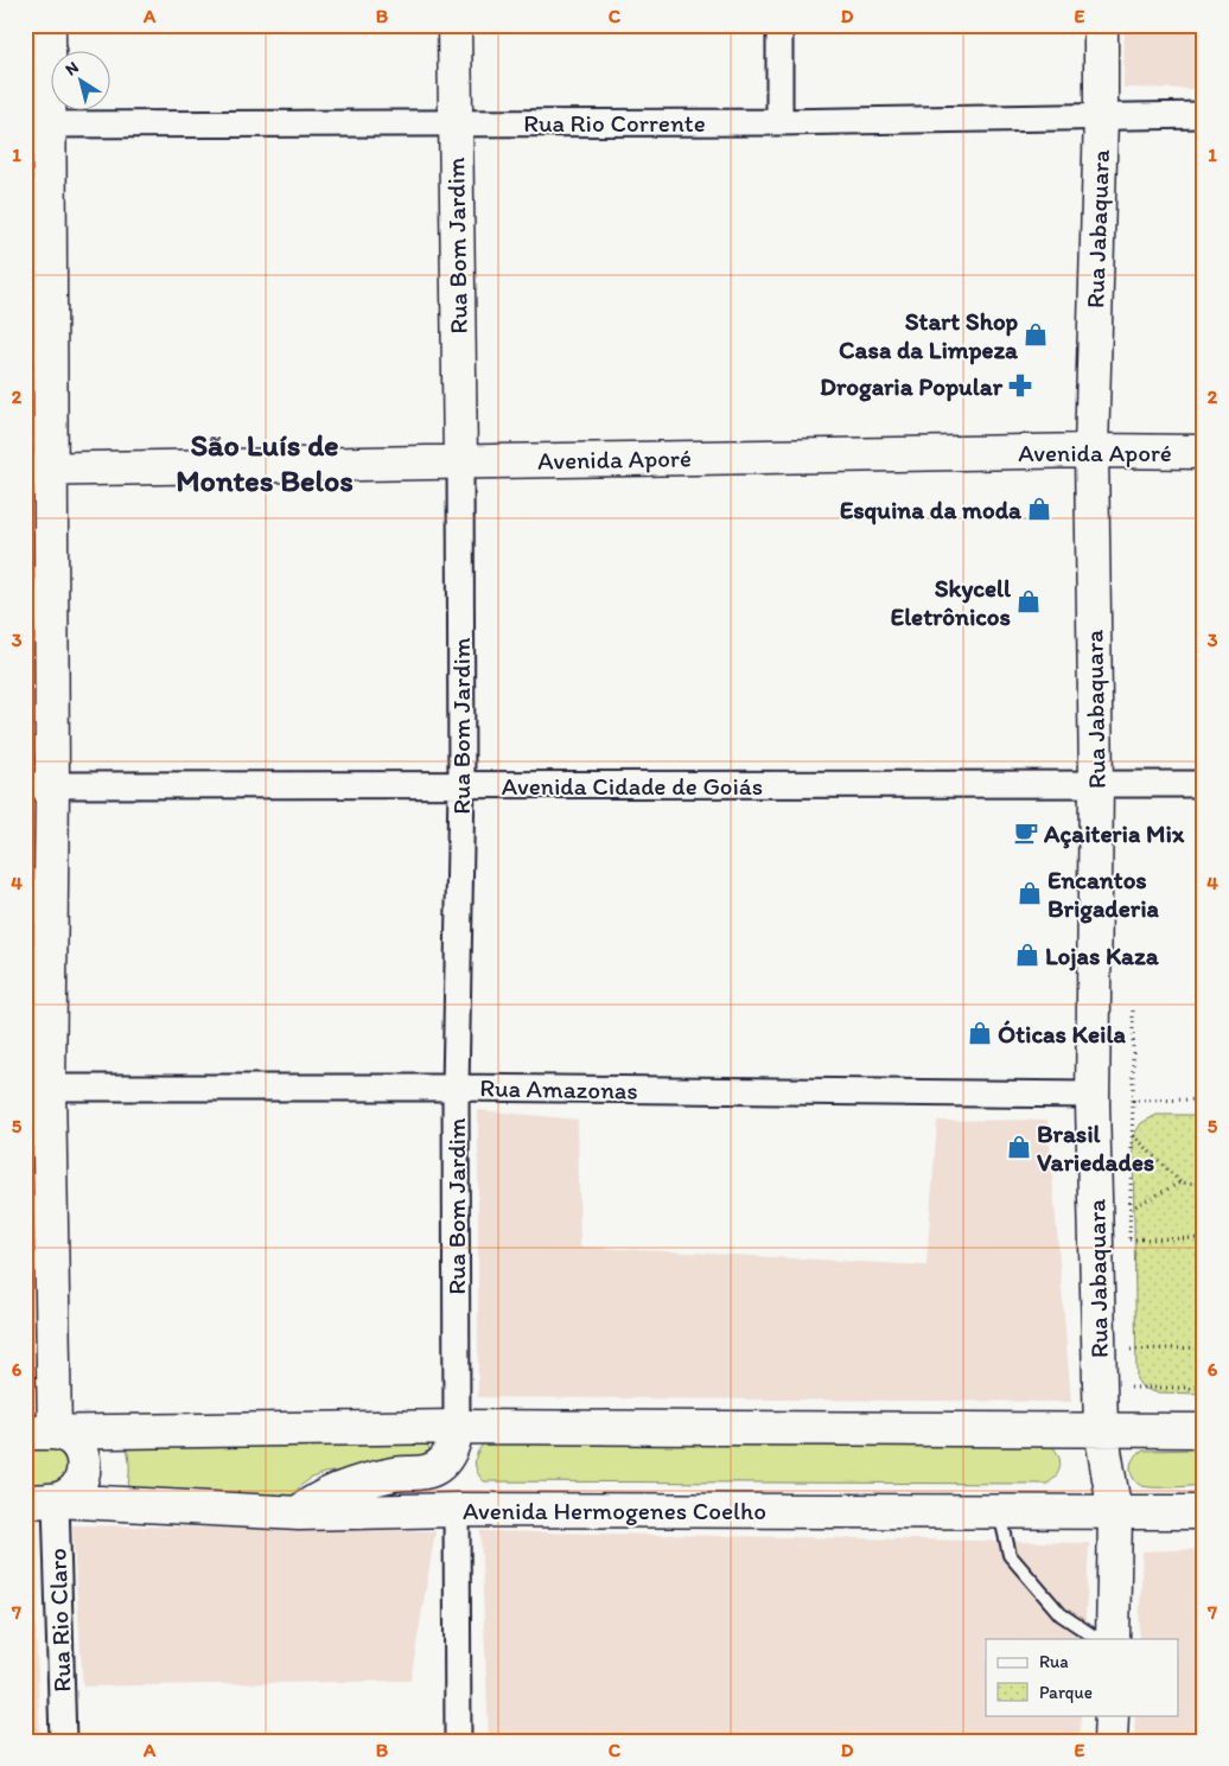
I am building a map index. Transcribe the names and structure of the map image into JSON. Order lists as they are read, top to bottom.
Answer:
{
  "streets": {
    "main road": [
      "Rua Jabaquara",
      "Rua Bom Jardim",
      "Avenida Aporé",
      "Avenida Hermogenes Coelho"
    ],
    "street": [
      "Rua Rio Corrente",
      "Avenida Cidade de Goiás",
      "Rua Amazonas",
      "Rua Rio Claro"
    ]
  },
  "crossings": [
    ["Rua Rio Corrente", "Rua Jabaquara"],
    ["Rua Rio Corrente", "Rua Bom Jardim"],
    ["Rua Jabaquara", "Avenida Aporé"],
    ["Rua Jabaquara", "Avenida Cidade de Goiás"],
    ["Rua Jabaquara", "Rua Amazonas"],
    ["Rua Jabaquara", "Avenida Hermogenes Coelho"],
    ["Rua Bom Jardim", "Avenida Aporé"],
    ["Rua Bom Jardim", "Avenida Cidade de Goiás"],
    ["Rua Bom Jardim", "Rua Amazonas"],
    ["Avenida Hermogenes Coelho", "Rua Rio Claro"]
  ],
  "districts": ["São Luís de Montes Belos"],
  "places": {
    "shop": [
      "Start Shop Casa da Limpeza",
      "Esquina da moda",
      "Skycell Eletrônicos",
      "Encantos Brigaderia",
      "Lojas Kaza",
      "Óticas Keila",
      "Brasil Variedades"
    ],
    "pharmacy": ["Drogaria Popular"],
    "cafe": ["Açaiteria Mix"]
  },
  "legend": ["Rua", "Parque"],
  "north": "top left",
  "grid": {
    "columns": [
      "A",
      "B",
      "C",
      "D",
      "E"
    ],
    "rows": [
      "1",
      "2",
      "3",
      "4",
      "5",
      "6",
      "7"
    ]
  }
}
